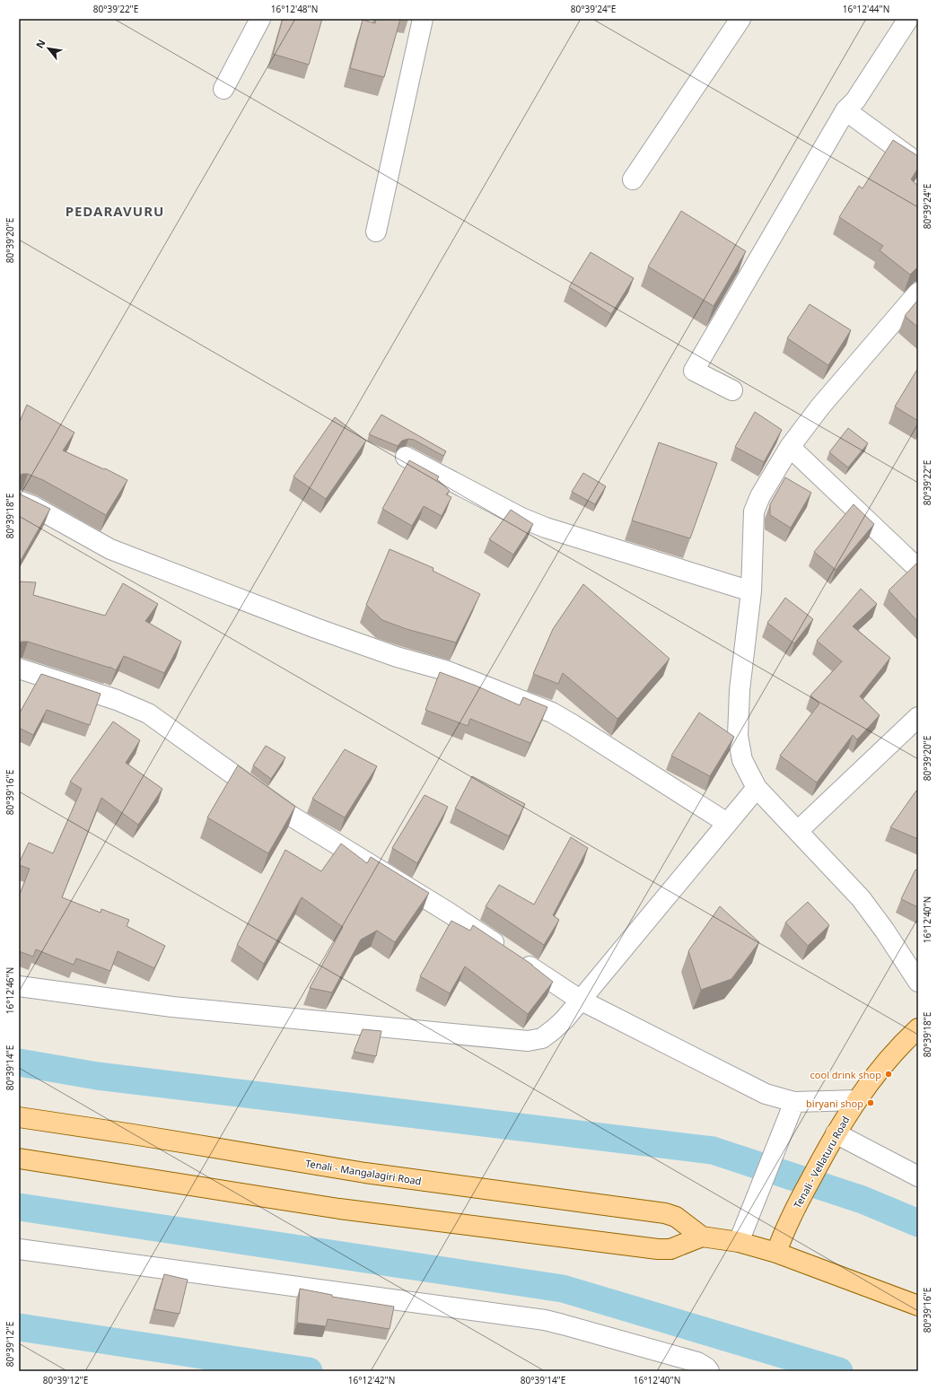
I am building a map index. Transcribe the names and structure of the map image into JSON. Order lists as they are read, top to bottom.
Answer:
{
  "streets": {
    "main road": ["Tenali - Vellaturu Road", "Tenali - Mangalagiri Road"]
  },
  "districts": ["PEDARAVURU"],
  "places": ["cool drink shop", "biryani shop"],
  "north": "top left",
  "coordinates": [
    "80°39'22\"E",
    "16°12'48\"N",
    "80°39'24\"E",
    "16°12'44\"N",
    "80°39'20\"E",
    "80°39'18\"E",
    "80°39'16\"E",
    "16°12'40\"N",
    "16°12'46\"N",
    "80°39'14\"E",
    "80°39'12\"E",
    "16°12'42\"N"
  ]
}
